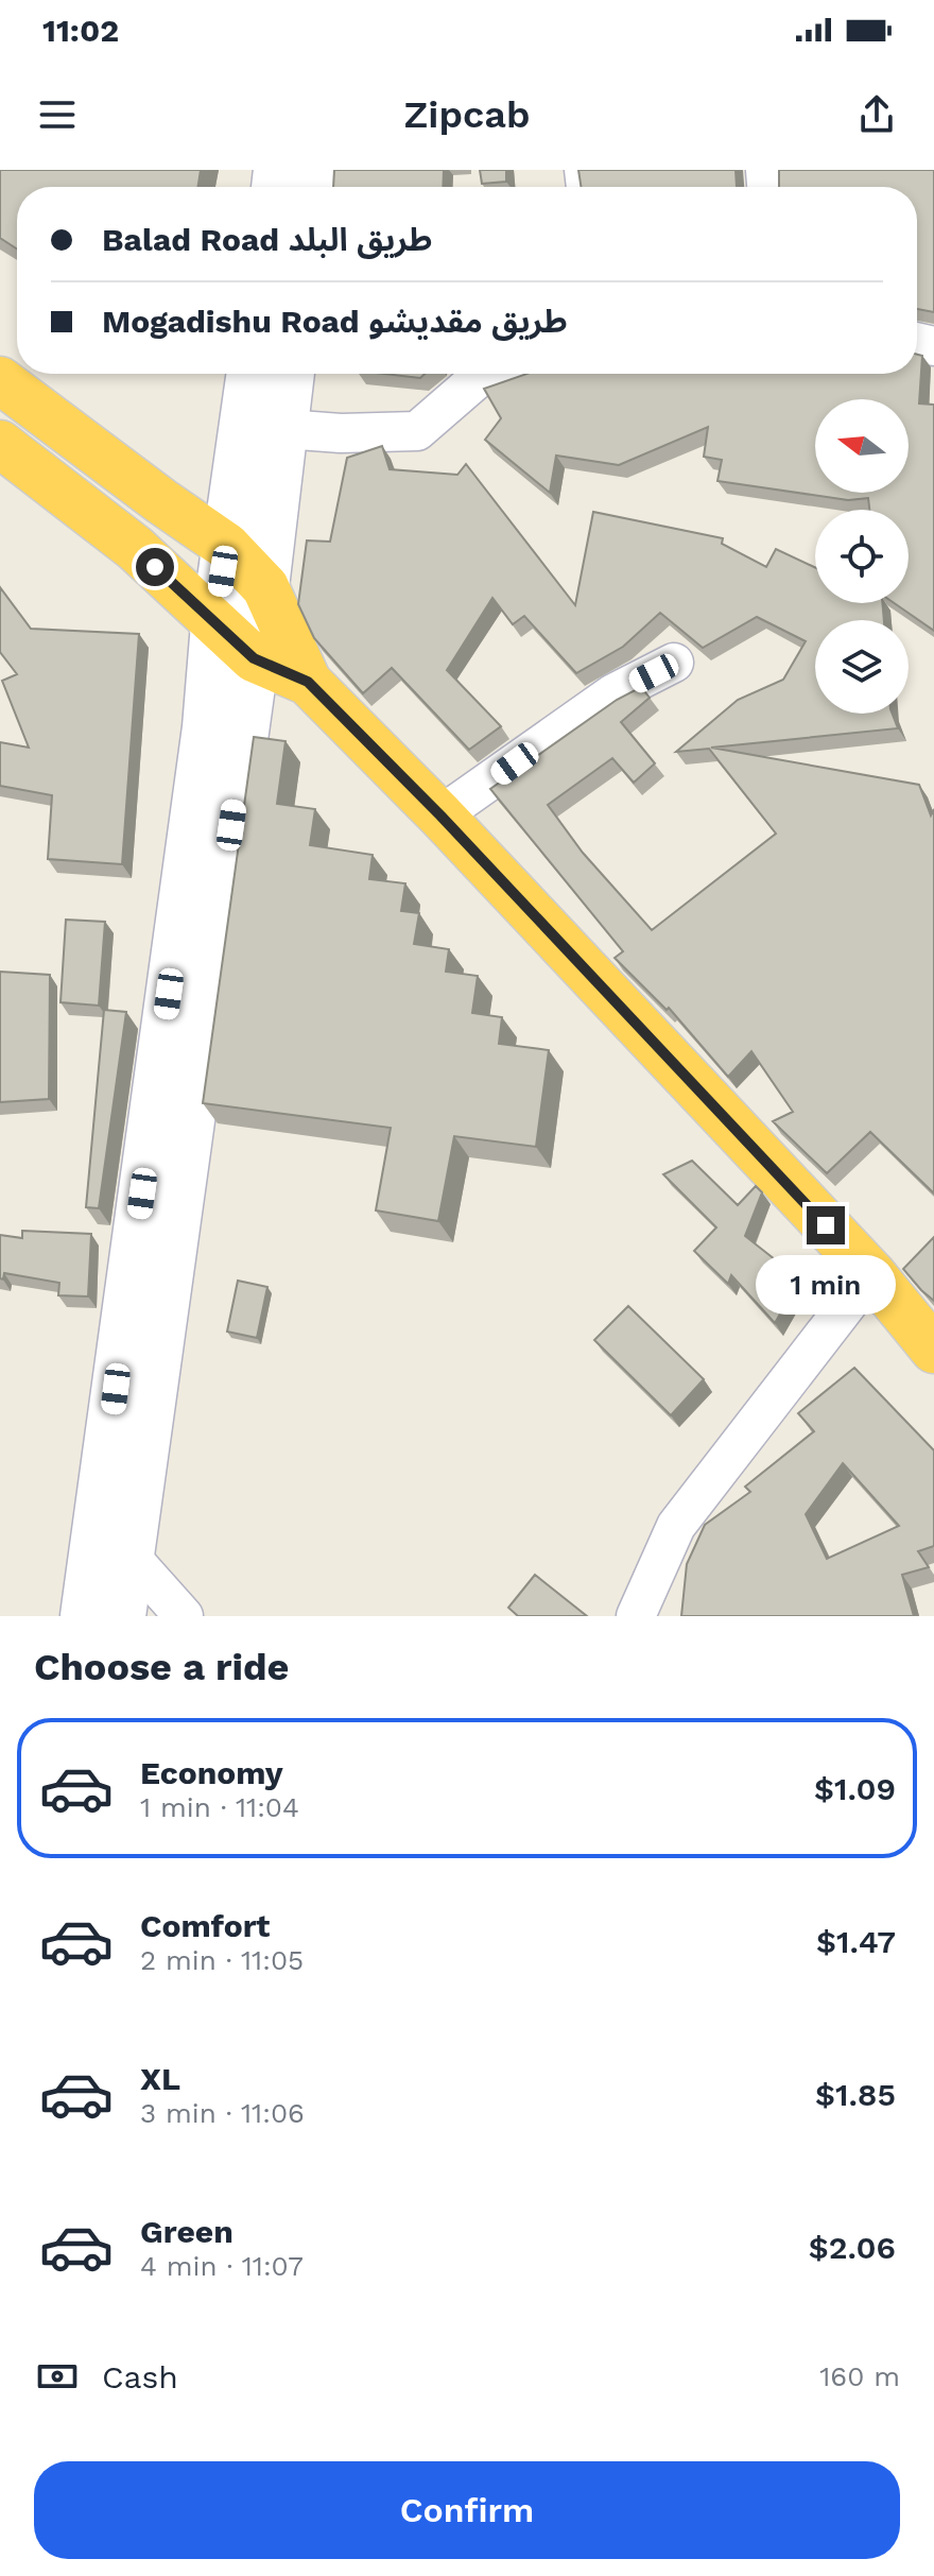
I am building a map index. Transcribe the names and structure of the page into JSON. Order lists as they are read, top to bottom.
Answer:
{
  "north": "left",
  "page": {
    "status": "11:02",
    "header": "Zipcab",
    "banner": ["Balad Road طريق البلد", "Mogadishu Road طريق مقديشو"],
    "bubble": "1 min",
    "heading": "Choose a ride",
    "list": [
      {
        "name": "Economy",
        "note": "1 min · 11:04",
        "value": "$1.09"
      },
      {
        "name": "Comfort",
        "note": "2 min · 11:05",
        "value": "$1.47"
      },
      {
        "name": "XL",
        "note": "3 min · 11:06",
        "value": "$1.85"
      },
      {
        "name": "Green",
        "note": "4 min · 11:07",
        "value": "$2.06"
      }
    ],
    "pay": ["Cash", "160 m"],
    "buttons": "Confirm"
  }
}
